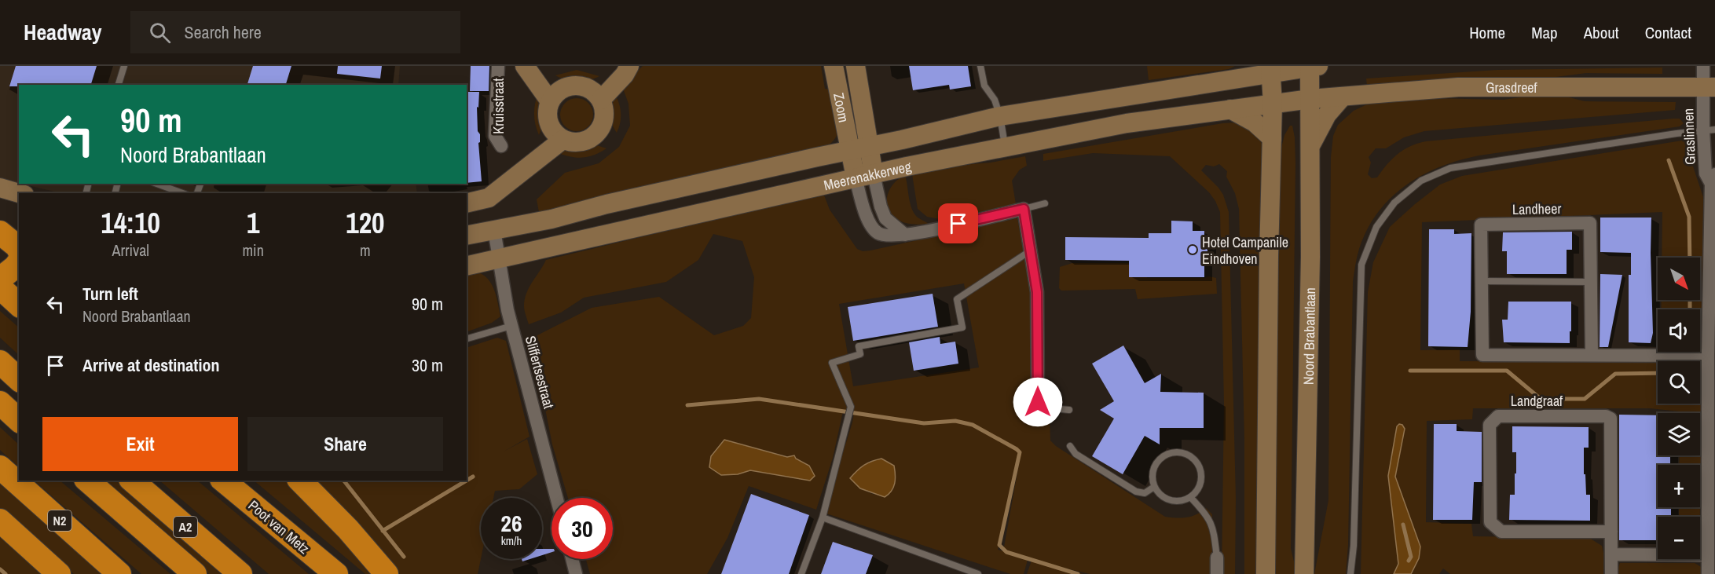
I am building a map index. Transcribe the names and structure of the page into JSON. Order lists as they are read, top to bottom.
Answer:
{
  "streets": {
    "highway": ["N2", "A2", "Poot van Metz"],
    "main road": [
      "Grasdreef",
      "Zoom",
      "Meerenakkerweg",
      "Noord Brabantlaan"
    ],
    "street": [
      "Kruisstraat",
      "Graslinnen",
      "Landheer",
      "Sliffertsestraat",
      "Landgraaf"
    ]
  },
  "crossings": [
    ["Grasdreef", "Graslinnen"],
    ["Grasdreef", "Meerenakkerweg"],
    ["Grasdreef", "Noord Brabantlaan"],
    ["Zoom", "Meerenakkerweg"],
    ["Graslinnen", "Landheer"],
    ["Meerenakkerweg", "Noord Brabantlaan"],
    ["Meerenakkerweg", "Sliffertsestraat"]
  ],
  "places": ["Hotel Campanile Eindhoven"],
  "north": "bottom right",
  "page": {
    "header": "Headway",
    "search": "Search here",
    "nav": [
      "Home",
      "Map",
      "About",
      "Contact"
    ],
    "turn": ["90 m", "Noord Brabantlaan"],
    "eta": [
      "14:10",
      "Arrival",
      "1",
      "min",
      "120",
      "m"
    ],
    "map_buttons": ["+", "−"],
    "list": [
      {
        "name": "Turn left",
        "note": "Noord Brabantlaan",
        "value": "90 m"
      },
      {
        "name": "Arrive at destination",
        "value": "30 m"
      }
    ],
    "buttons": ["Exit", "Share"],
    "speed": "26 km/h",
    "limit": "30"
  }
}
